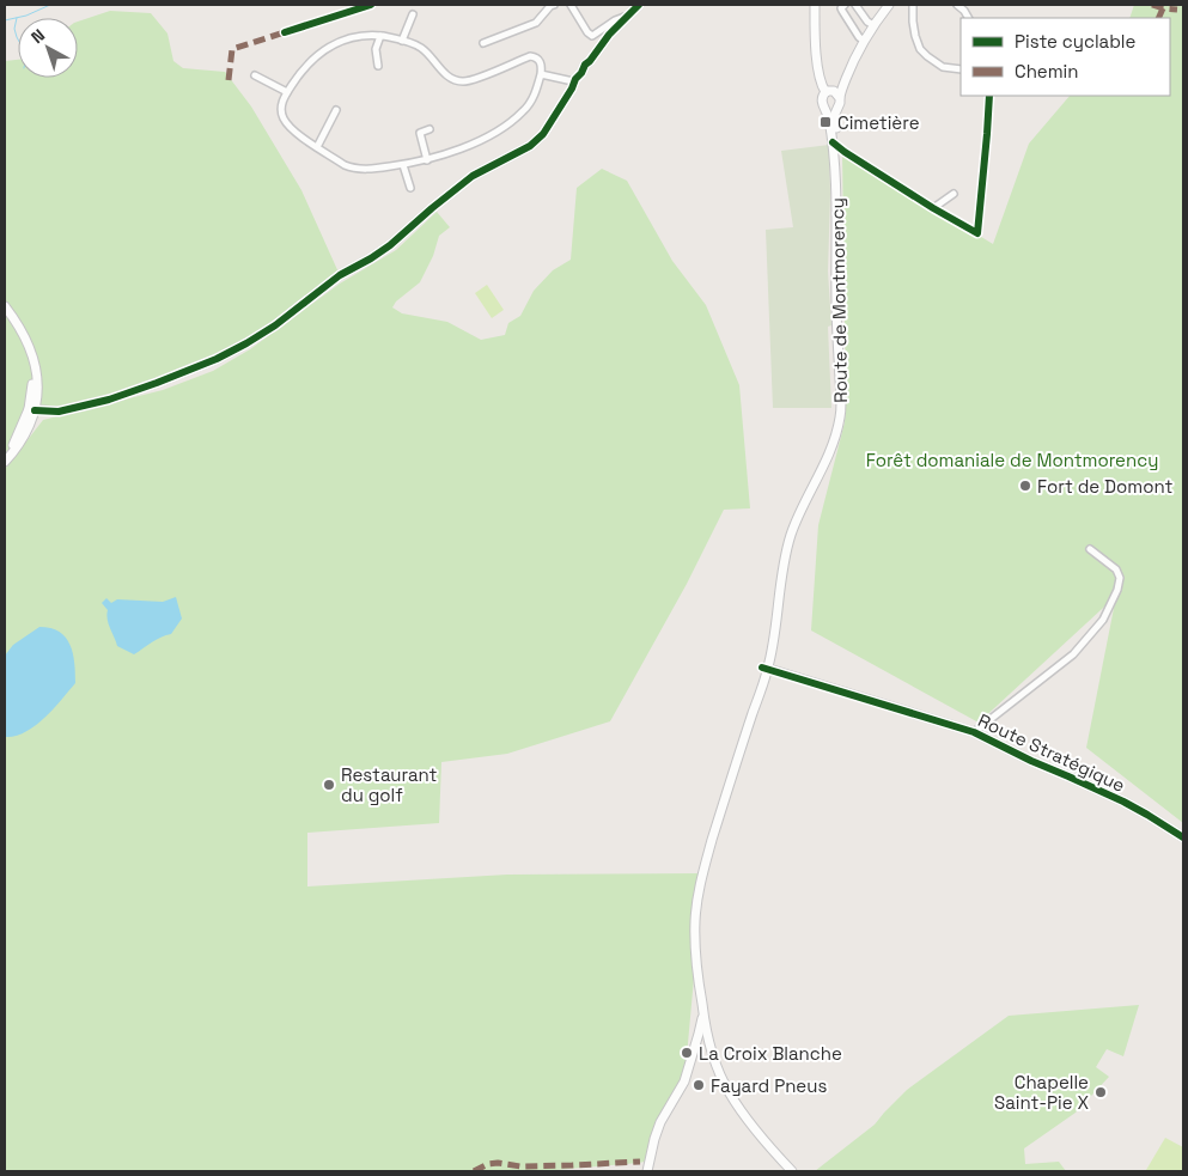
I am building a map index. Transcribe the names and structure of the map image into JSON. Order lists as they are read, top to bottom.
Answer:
{
  "streets": {
    "main road": ["Route de Montmorency", "Route Stratégique"]
  },
  "crossings": [
    ["Route de Montmorency", "Route Stratégique"]
  ],
  "parks": ["Forêt domaniale de Montmorency"],
  "places": {
    "transit": ["Cimetière"],
    "other": [
      "Fort de Domont",
      "Restaurant du golf",
      "La Croix Blanche",
      "Fayard Pneus",
      "Chapelle Saint-Pie X"
    ]
  },
  "legend": ["Piste cyclable", "Chemin"],
  "north": "top left"
}
